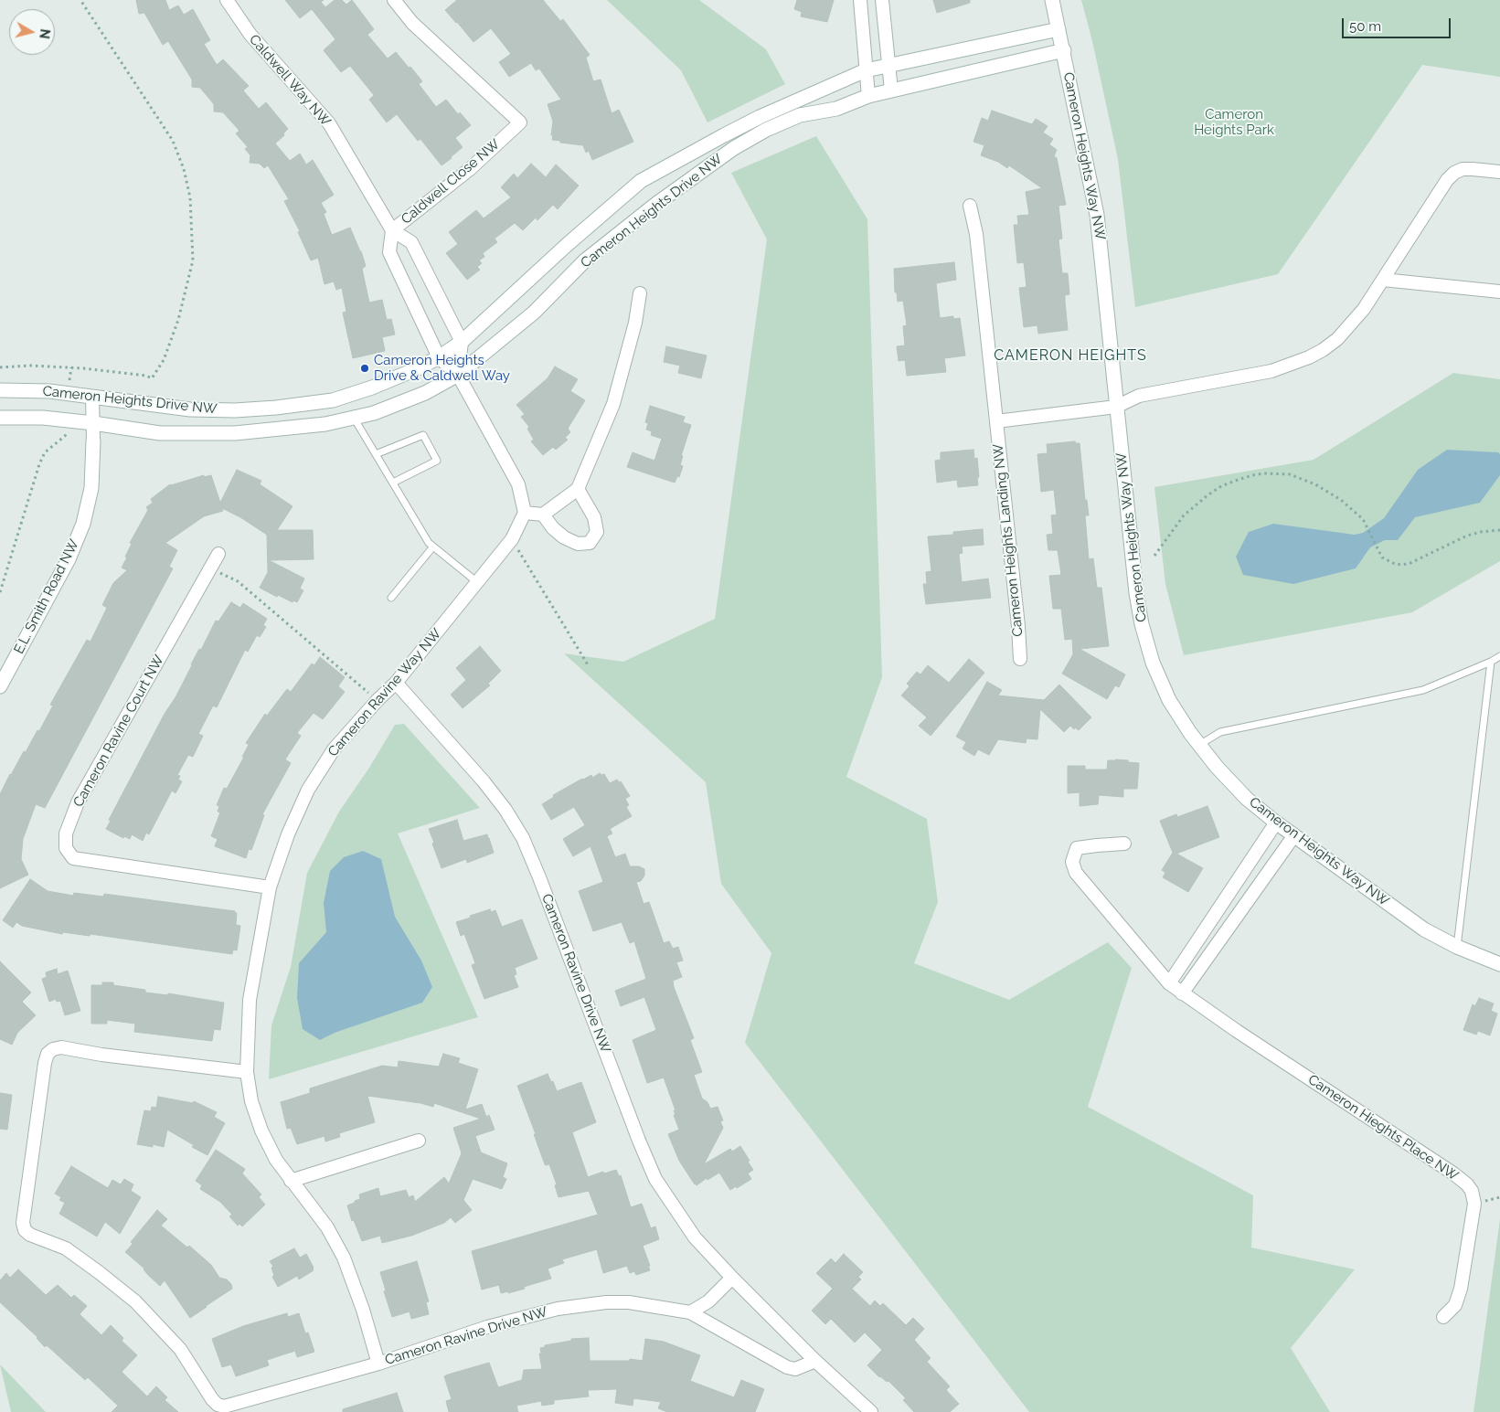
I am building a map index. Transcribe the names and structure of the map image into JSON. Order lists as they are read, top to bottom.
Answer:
{
  "streets": {
    "street": [
      "Caldwell Way NW",
      "Cameron Heights Way NW",
      "Caldwell Close NW",
      "Cameron Heights Drive NW",
      "Cameron Heights Landing NW",
      "E.L. Smith Road NW",
      "Cameron Ravine Way NW",
      "Cameron Ravine Court NW",
      "Cameron Ravine Drive NW",
      "Cameron Hieghts Place NW"
    ]
  },
  "crossings": [
    ["Caldwell Way NW", "Caldwell Close NW"],
    ["Caldwell Way NW", "Cameron Heights Drive NW"],
    ["Cameron Heights Way NW", "Cameron Heights Drive NW"],
    ["Caldwell Close NW", "Cameron Heights Drive NW"],
    ["Cameron Heights Drive NW", "E.L. Smith Road NW"],
    ["Cameron Ravine Way NW", "Cameron Ravine Court NW"],
    ["Cameron Ravine Way NW", "Cameron Ravine Drive NW"]
  ],
  "districts": ["CAMERON HEIGHTS"],
  "parks": ["Cameron Heights Park"],
  "places": ["Cameron Heights Drive & Caldwell Way"],
  "scale_bar": "50 m",
  "north": "right"
}
